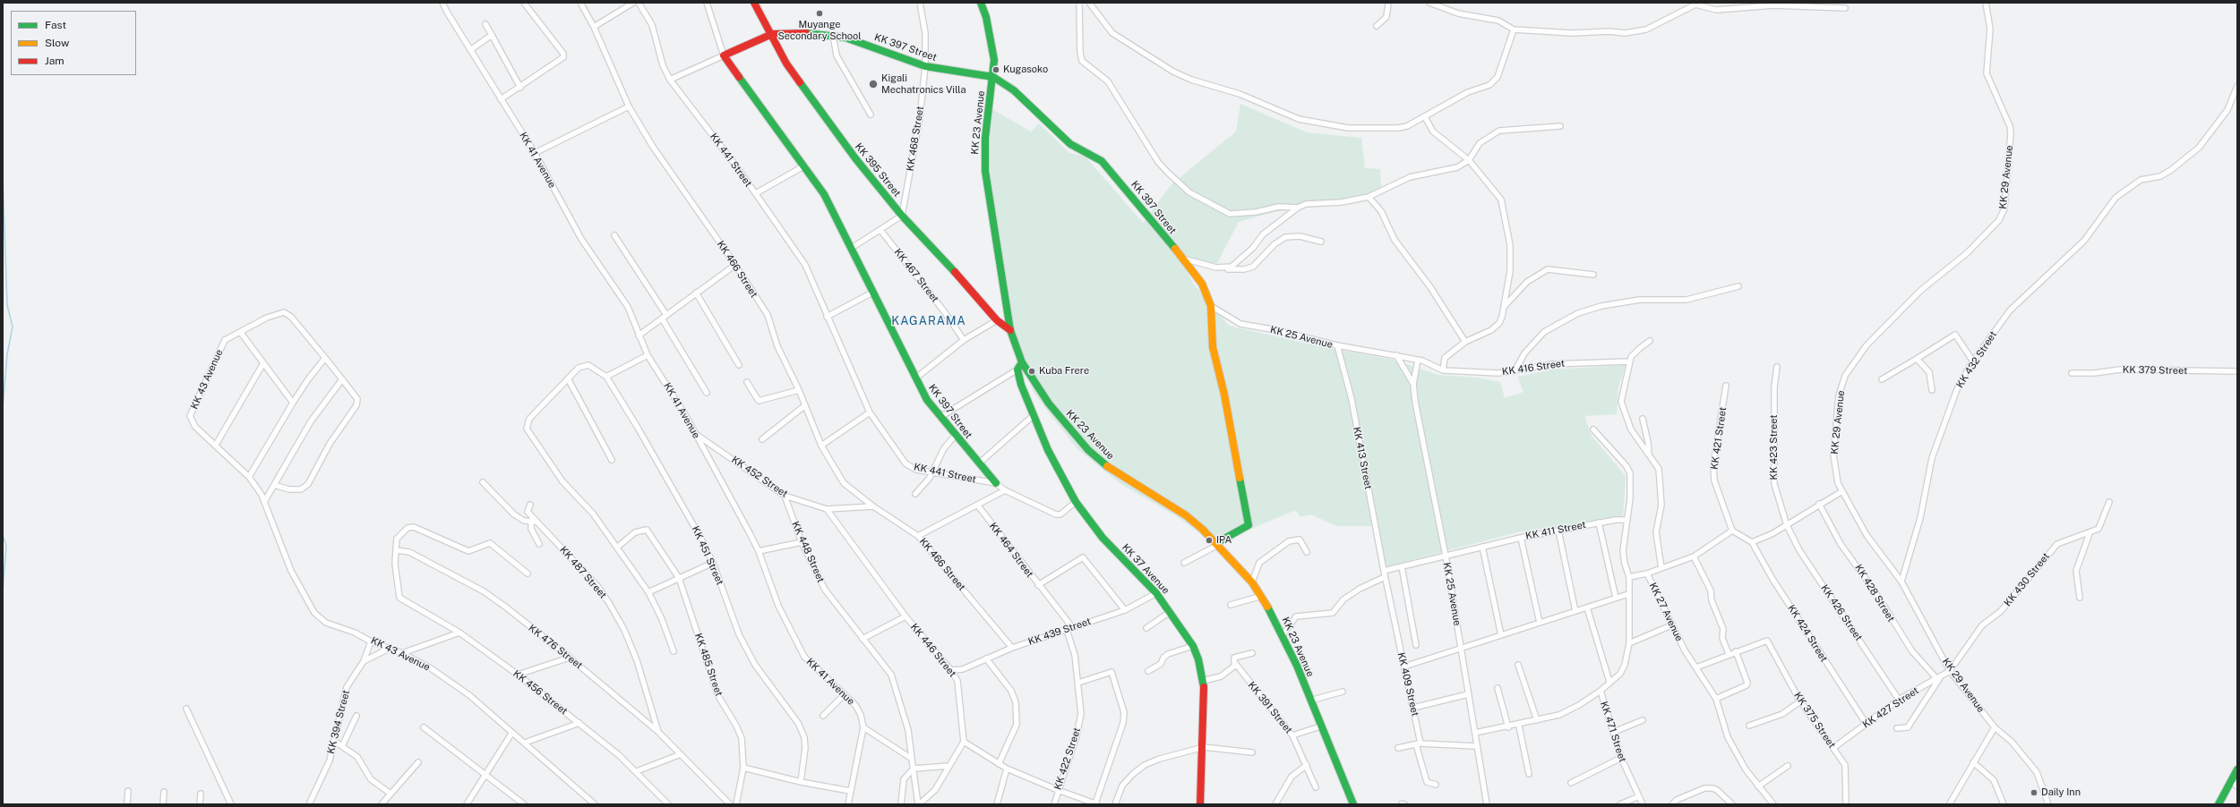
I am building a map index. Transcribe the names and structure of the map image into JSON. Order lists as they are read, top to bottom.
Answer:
{
  "streets": {
    "main road": [
      "KK 397 Street",
      "KK 23 Avenue",
      "KK 395 Street",
      "KK 37 Avenue"
    ],
    "street": [
      "KK 468 Street",
      "KK 41 Avenue",
      "KK 441 Street",
      "KK 29 Avenue",
      "KK 466 Street",
      "KK 467 Street",
      "KK 25 Avenue",
      "KK 432 Street",
      "KK 416 Street",
      "KK 379 Street",
      "KK 43 Avenue",
      "KK 421 Street",
      "KK 423 Street",
      "KK 413 Street",
      "KK 452 Street",
      "KK 411 Street",
      "KK 464 Street",
      "KK 448 Street",
      "KK 451 Street",
      "KK 487 Street",
      "KK 430 Street",
      "KK 428 Street",
      "KK 27 Avenue",
      "KK 426 Street",
      "KK 439 Street",
      "KK 424 Street",
      "KK 476 Street",
      "KK 446 Street",
      "KK 485 Street",
      "KK 409 Street",
      "KK 456 Street",
      "KK 391 Street",
      "KK 427 Street",
      "KK 375 Street",
      "KK 394 Street",
      "KK 471 Street",
      "KK 422 Street"
    ]
  },
  "crossings": [
    ["KK 397 Street", "KK 23 Avenue"],
    ["KK 397 Street", "KK 468 Street"],
    ["KK 397 Street", "KK 441 Street"],
    ["KK 397 Street", "KK 395 Street"],
    ["KK 397 Street", "KK 25 Avenue"],
    ["KK 23 Avenue", "KK 395 Street"],
    ["KK 468 Street", "KK 395 Street"],
    ["KK 41 Avenue", "KK 452 Street"],
    ["KK 441 Street", "KK 37 Avenue"],
    ["KK 29 Avenue", "KK 432 Street"],
    ["KK 29 Avenue", "KK 430 Street"],
    ["KK 29 Avenue", "KK 427 Street"],
    ["KK 466 Street", "KK 452 Street"],
    ["KK 466 Street", "KK 439 Street"],
    ["KK 25 Avenue", "KK 416 Street"],
    ["KK 25 Avenue", "KK 413 Street"],
    ["KK 25 Avenue", "KK 411 Street"],
    ["KK 43 Avenue", "KK 394 Street"],
    ["KK 421 Street", "KK 27 Avenue"],
    ["KK 423 Street", "KK 426 Street"],
    ["KK 413 Street", "KK 411 Street"],
    ["KK 413 Street", "KK 409 Street"],
    ["KK 452 Street", "KK 448 Street"],
    ["KK 452 Street", "KK 446 Street"],
    ["KK 411 Street", "KK 409 Street"],
    ["KK 411 Street", "KK 471 Street"],
    ["KK 464 Street", "KK 439 Street"],
    ["KK 37 Avenue", "KK 439 Street"],
    ["KK 487 Street", "KK 476 Street"],
    ["KK 430 Street", "KK 427 Street"],
    ["KK 428 Street", "KK 427 Street"],
    ["KK 426 Street", "KK 427 Street"],
    ["KK 439 Street", "KK 446 Street"],
    ["KK 439 Street", "KK 422 Street"],
    ["KK 424 Street", "KK 427 Street"],
    ["KK 476 Street", "KK 456 Street"],
    ["KK 427 Street", "KK 375 Street"]
  ],
  "districts": ["KAGARAMA"],
  "places": [
    "Muyange Secondary School",
    "Kugasoko",
    "Kigali Mechatronics Villa",
    "Kuba Frere",
    "IPA",
    "Daily Inn"
  ],
  "legend": ["Fast", "Slow", "Jam"]
}
